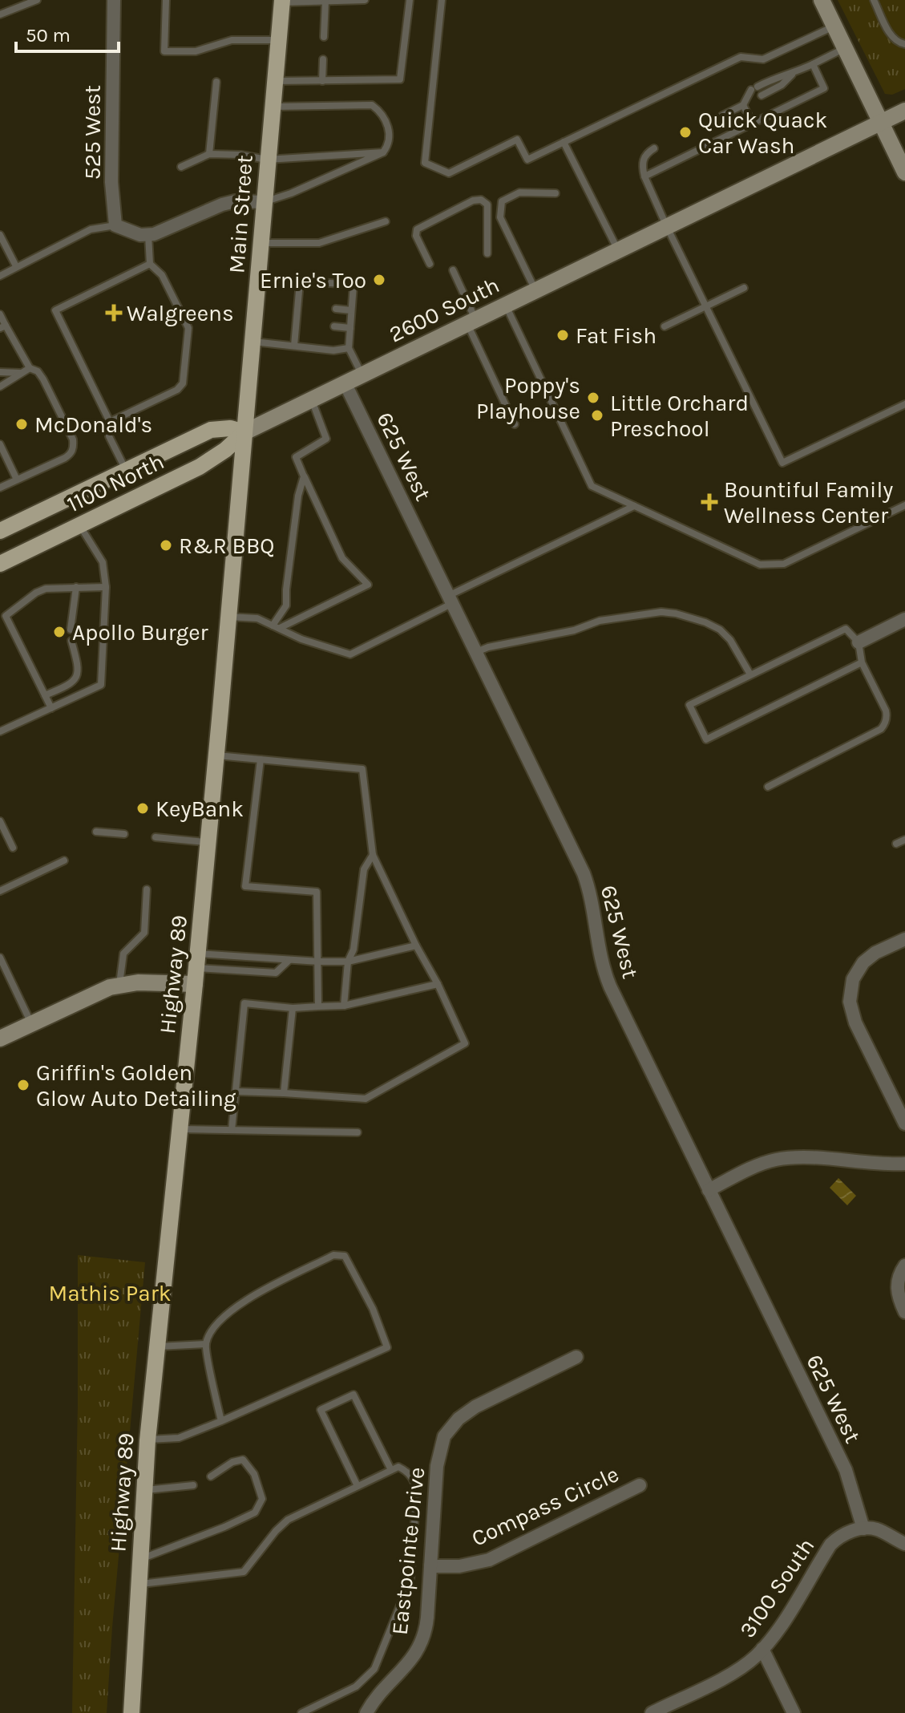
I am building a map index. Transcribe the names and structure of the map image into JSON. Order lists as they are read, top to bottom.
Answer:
{
  "streets": {
    "main road": [
      "Main Street",
      "2600 South",
      "1100 North",
      "Highway 89"
    ],
    "street": [
      "525 West",
      "625 West",
      "Compass Circle",
      "Eastpointe Drive",
      "3100 South"
    ]
  },
  "crossings": [
    ["Main Street", "2600 South"],
    ["Main Street", "1100 North"],
    ["Main Street", "Highway 89"],
    ["2600 South", "625 West"],
    ["2600 South", "1100 North"],
    ["2600 South", "Highway 89"],
    ["625 West", "3100 South"],
    ["1100 North", "Highway 89"],
    ["Compass Circle", "Eastpointe Drive"]
  ],
  "parks": ["Mathis Park"],
  "places": {
    "other": [
      "Quick Quack Car Wash",
      "Ernie's Too",
      "Fat Fish",
      "Poppy's Playhouse",
      "Little Orchard Preschool",
      "McDonald's",
      "R&R BBQ",
      "Apollo Burger",
      "KeyBank",
      "Griffin's Golden Glow Auto Detailing"
    ],
    "health": ["Walgreens", "Bountiful Family Wellness Center"]
  },
  "scale_bar": "50 m"
}
